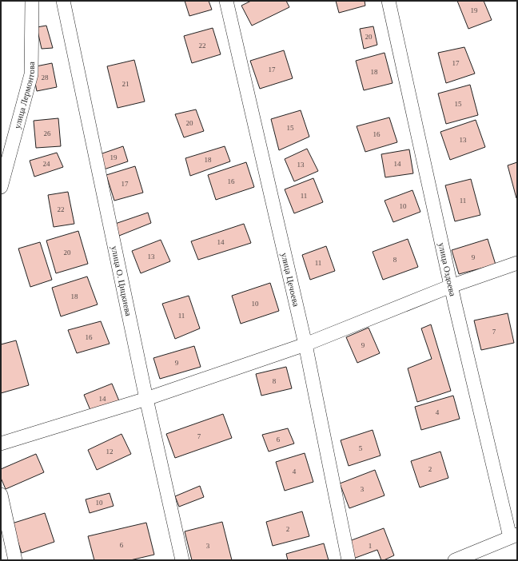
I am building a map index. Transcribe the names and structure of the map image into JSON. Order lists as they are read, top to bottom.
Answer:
{
  "streets": {
    "street": [
      "улица Лермонтова",
      "улица Оздоева",
      "улица Цечоева",
      "улица О. Цицкиева"
    ]
  },
  "house_numbers": [
    "19",
    "20",
    "22",
    "17",
    "17",
    "18",
    "28",
    "21",
    "15",
    "20",
    "15",
    "26",
    "16",
    "13",
    "19",
    "18",
    "24",
    "14",
    "13",
    "16",
    "17",
    "11",
    "11",
    "10",
    "22",
    "14",
    "20",
    "13",
    "9",
    "8",
    "11",
    "18",
    "10",
    "11",
    "7",
    "16",
    "9",
    "9",
    "8",
    "14",
    "4",
    "7",
    "6",
    "5",
    "12",
    "2",
    "4",
    "3",
    "10",
    "2",
    "6",
    "3",
    "1"
  ]
}
